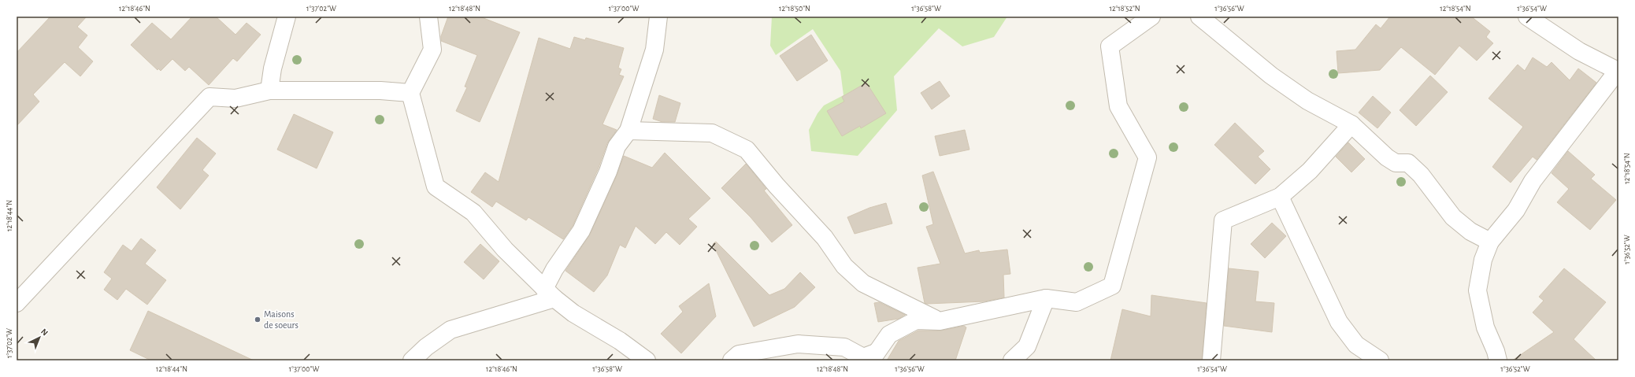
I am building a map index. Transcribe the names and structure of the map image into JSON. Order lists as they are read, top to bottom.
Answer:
{
  "places": ["Maisons de soeurs"],
  "north": "top right",
  "coordinates": [
    "12°18'46\"N",
    "1°37'02\"W",
    "12°18'48\"N",
    "1°37'00\"W",
    "12°18'50\"N",
    "1°36'58\"W",
    "12°18'52\"N",
    "1°36'56\"W",
    "12°18'54\"N",
    "1°36'54\"W",
    "12°18'44\"N",
    "1°36'52\"W"
  ]
}
